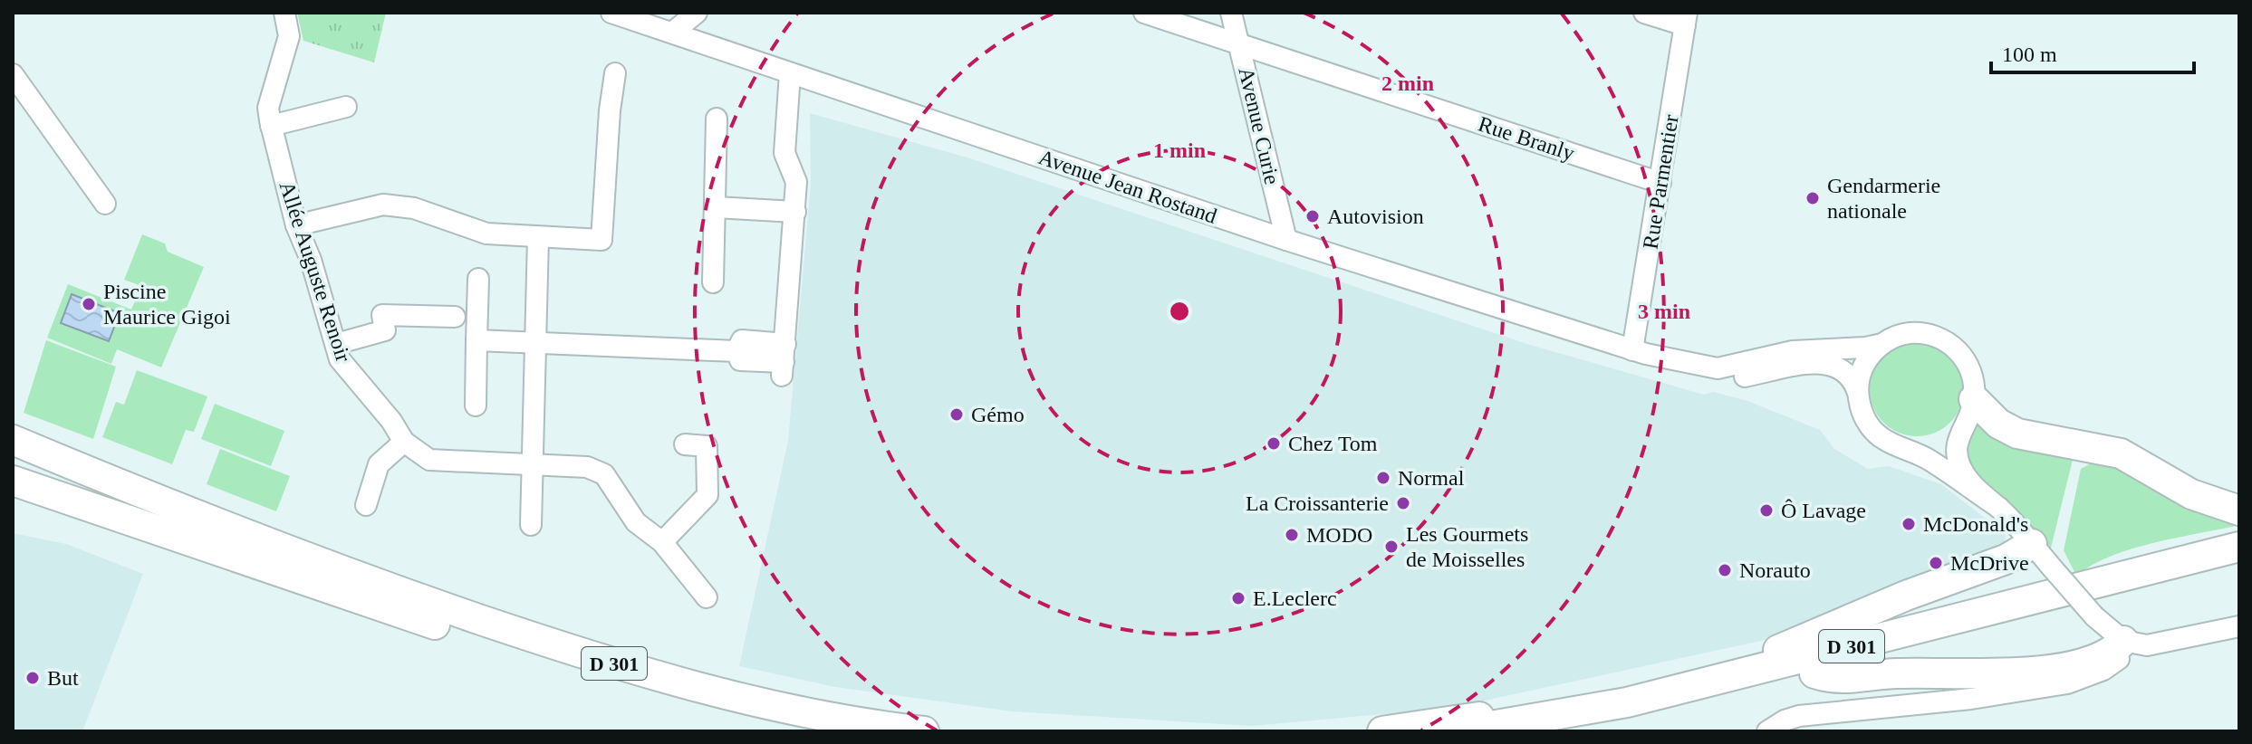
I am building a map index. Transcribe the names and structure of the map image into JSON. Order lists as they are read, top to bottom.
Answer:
{
  "streets": {
    "highway": ["D 301"],
    "street": [
      "Avenue Curie",
      "Rue Branly",
      "Rue Parmentier",
      "Avenue Jean Rostand",
      "Allée Auguste Renoir"
    ]
  },
  "crossings": [
    ["Avenue Curie", "Rue Branly"],
    ["Avenue Curie", "Avenue Jean Rostand"],
    ["Rue Branly", "Rue Parmentier"],
    ["Rue Parmentier", "Avenue Jean Rostand"]
  ],
  "places": [
    "Gendarmerie nationale",
    "Autovision",
    "Piscine Maurice Gigoi",
    "Gémo",
    "Chez Tom",
    "Normal",
    "La Croissanterie",
    "Ô Lavage",
    "McDonald's",
    "MODO",
    "Les Gourmets de Moisselles",
    "McDrive",
    "Norauto",
    "E.Leclerc",
    "But"
  ],
  "scale_bar": "100 m",
  "rings": ["2 min", "1 min", "3 min"]
}
